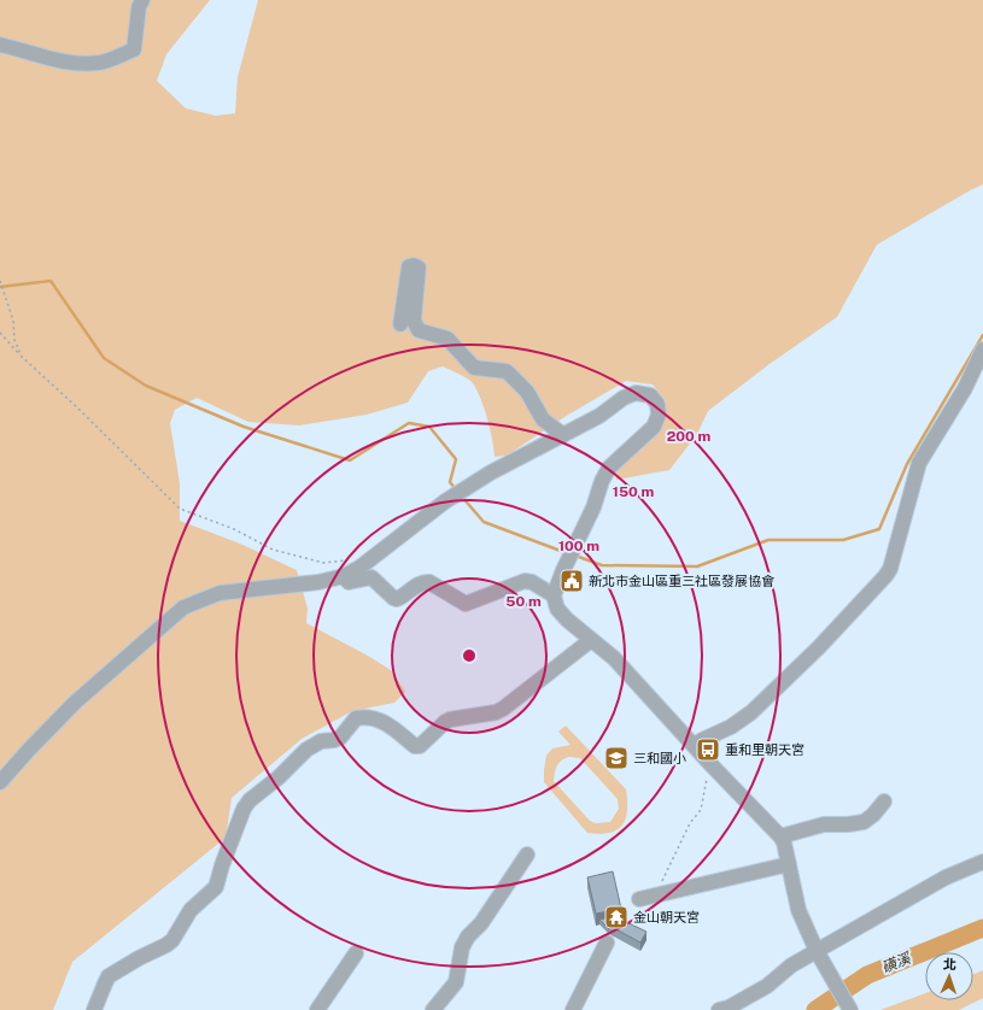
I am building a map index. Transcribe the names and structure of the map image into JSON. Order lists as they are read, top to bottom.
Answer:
{
  "water": ["磺溪"],
  "places": {
    "public building": ["新北市金山區重三社區發展協會"],
    "bus stop": ["重和里朝天宮"],
    "school or university": ["三和國小"],
    "temple": ["金山朝天宮"]
  },
  "north": "top",
  "rings": [
    "200 m",
    "150 m",
    "100 m",
    "50 m"
  ]
}
